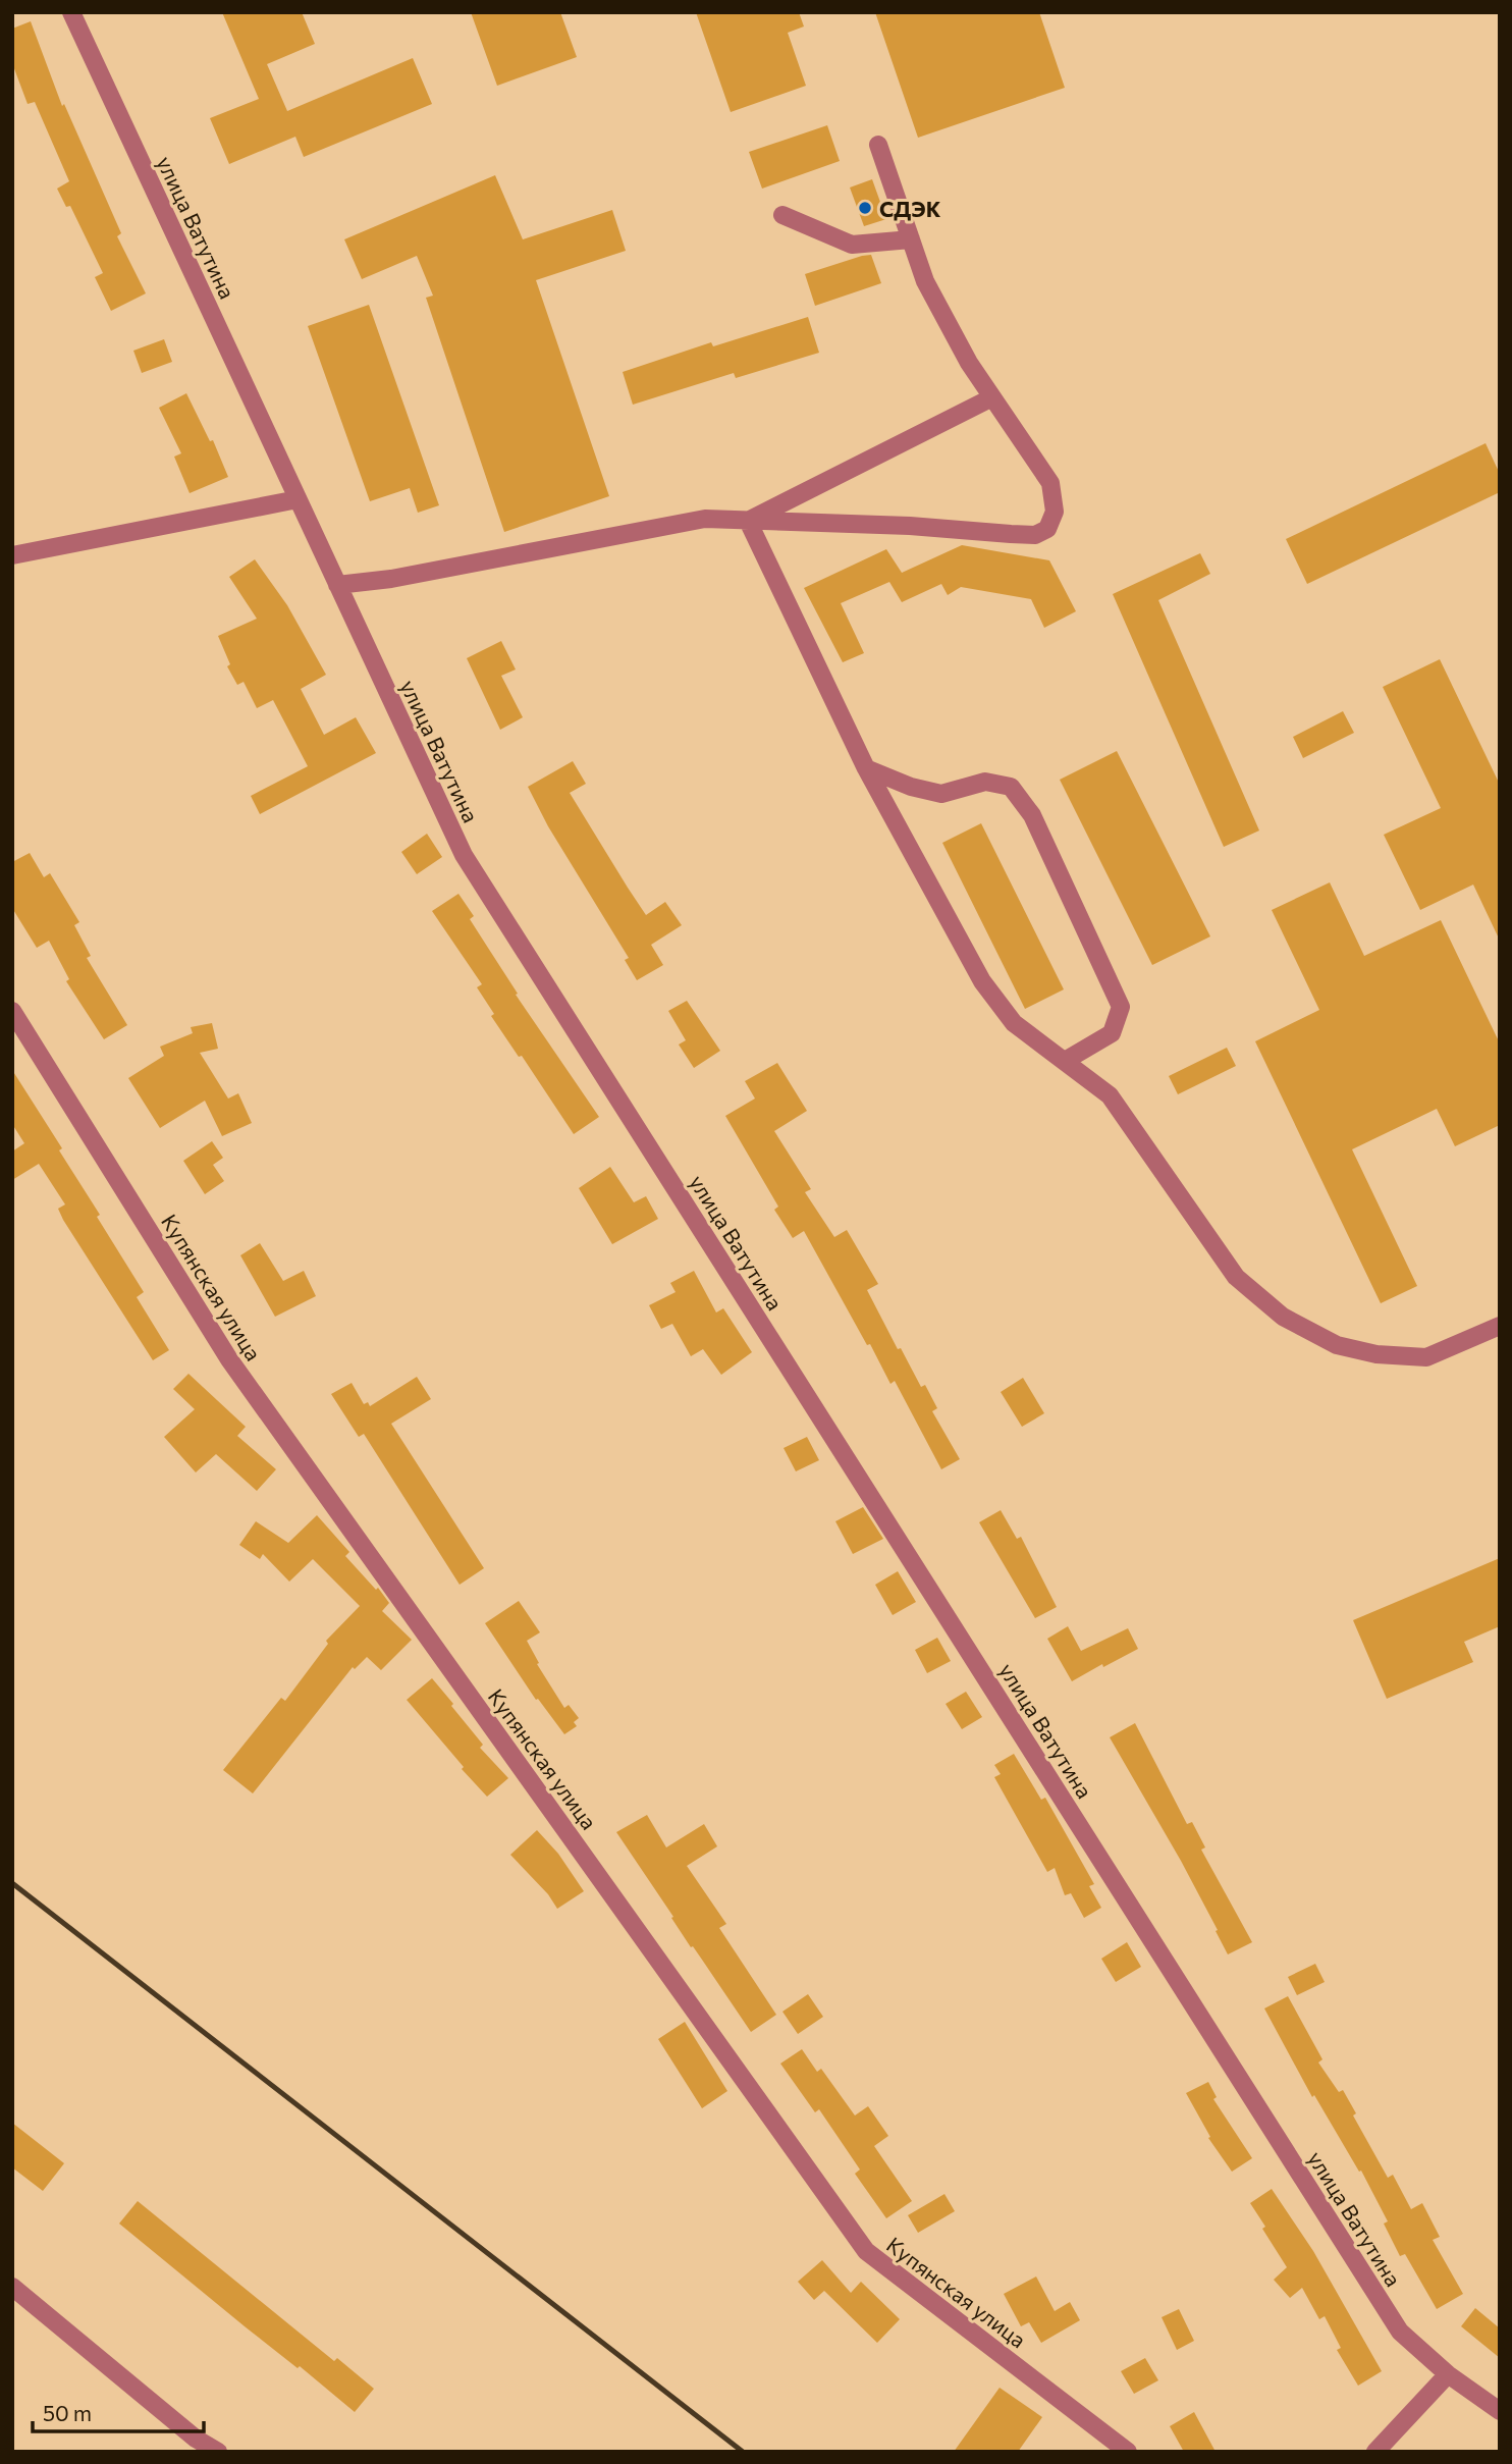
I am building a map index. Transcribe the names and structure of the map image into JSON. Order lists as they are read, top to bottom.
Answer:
{
  "streets": {
    "street": ["улица Ватутина", "Купянская улица"]
  },
  "places": ["СДЭК"],
  "scale_bar": "50 m"
}
